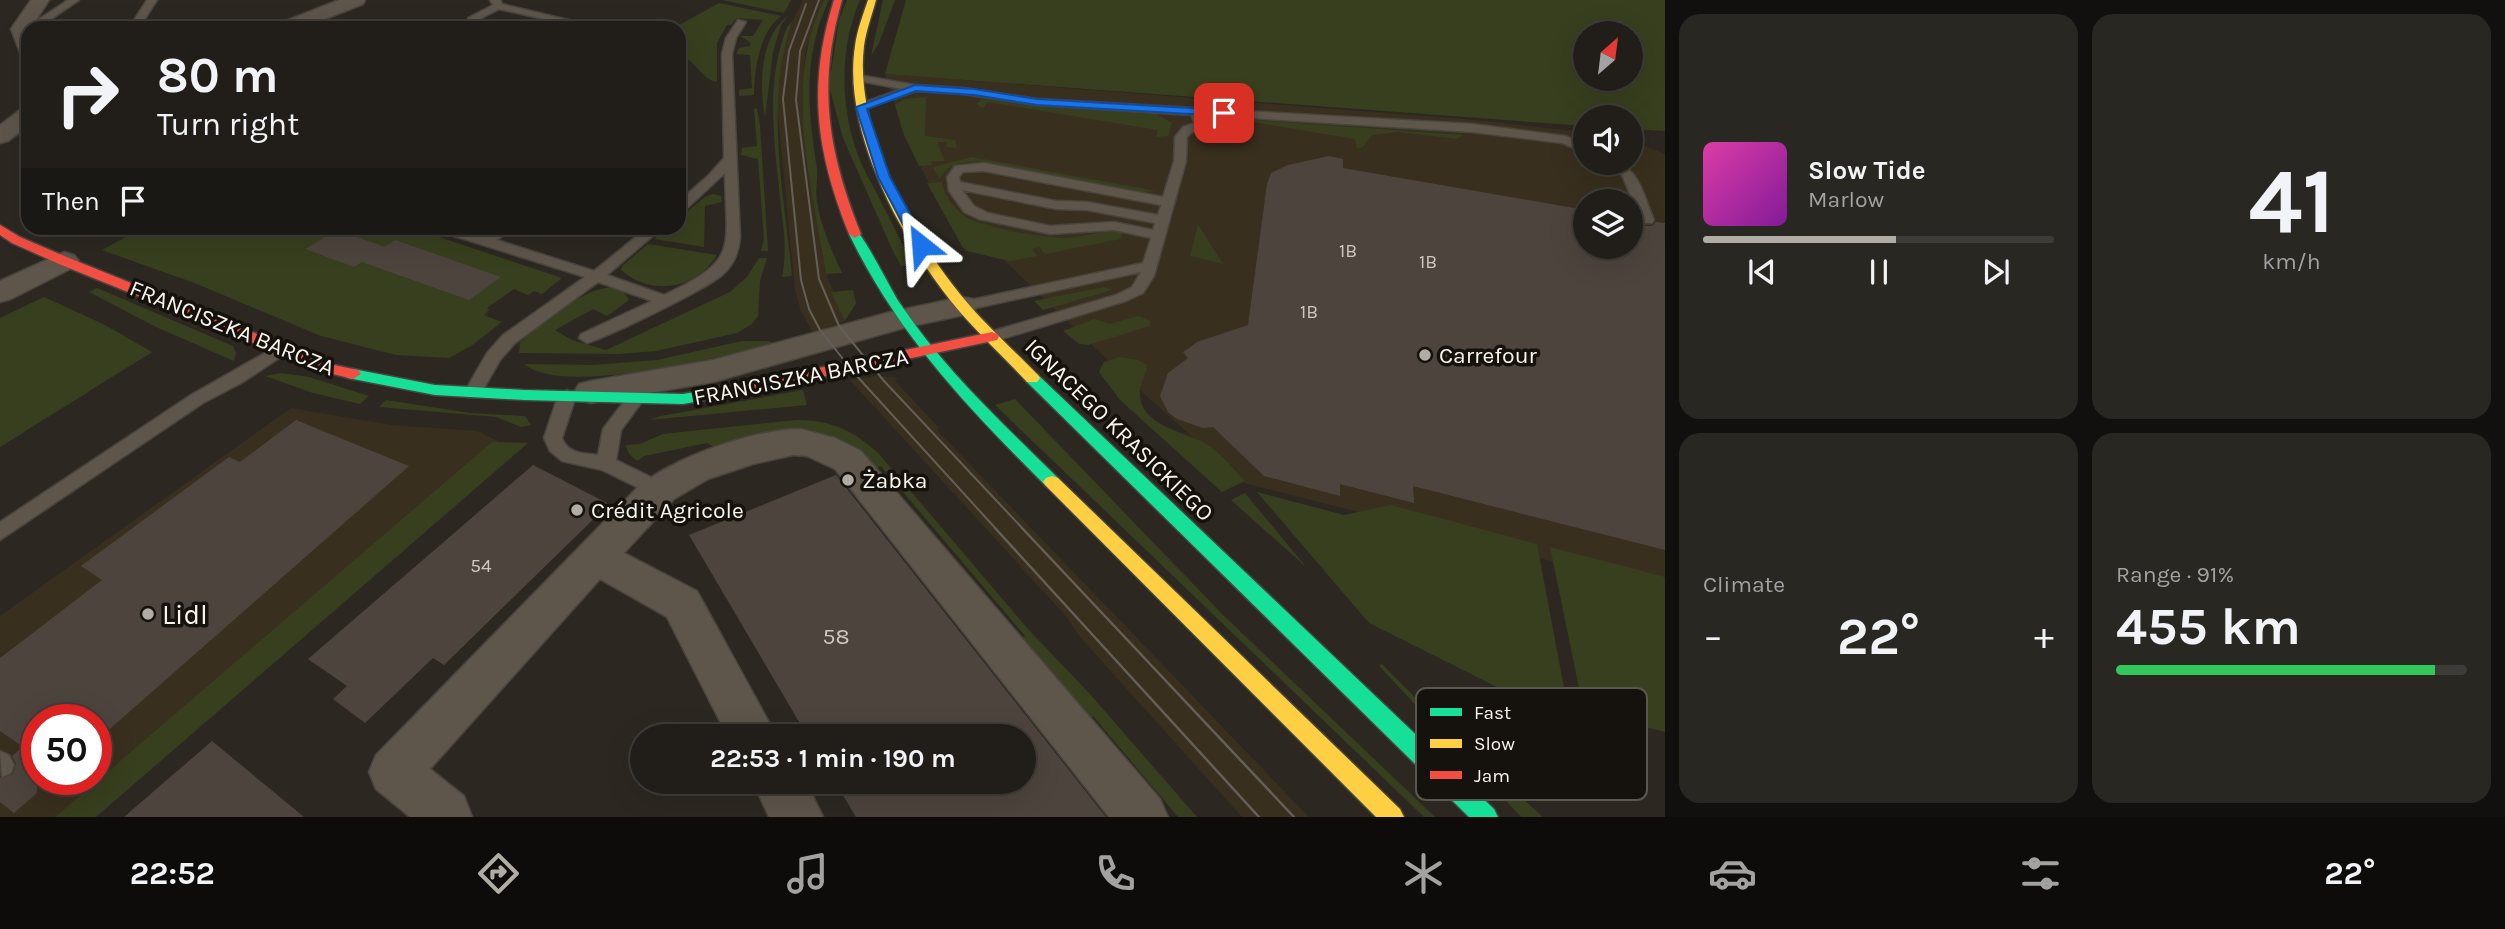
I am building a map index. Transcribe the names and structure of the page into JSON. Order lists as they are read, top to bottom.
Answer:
{
  "streets": {
    "main road": ["FRANCISZKA BARCZA", "IGNACEGO KRASICKIEGO"]
  },
  "crossings": [
    ["FRANCISZKA BARCZA", "IGNACEGO KRASICKIEGO"]
  ],
  "places": [
    "Carrefour",
    "Żabka",
    "Crédit Agricole",
    "Lidl"
  ],
  "house_numbers": [
    "1B",
    "1B",
    "1B",
    "54",
    "58"
  ],
  "legend": ["Fast", "Slow", "Jam"],
  "north": "top right",
  "page": {
    "tile": [
      ["41", "km/h"],
      "Climate",
      ["Range · 91%", "455 km"]
    ],
    "turn": ["80 m", "Turn right"],
    "song": ["Slow Tide", "Marlow"],
    "then": "Then",
    "heat": ["−", "22°", "+"],
    "limit": "50",
    "trip": "22:53 · 1 min · 190 m",
    "tabs": ["22:52", "22°"]
  }
}
